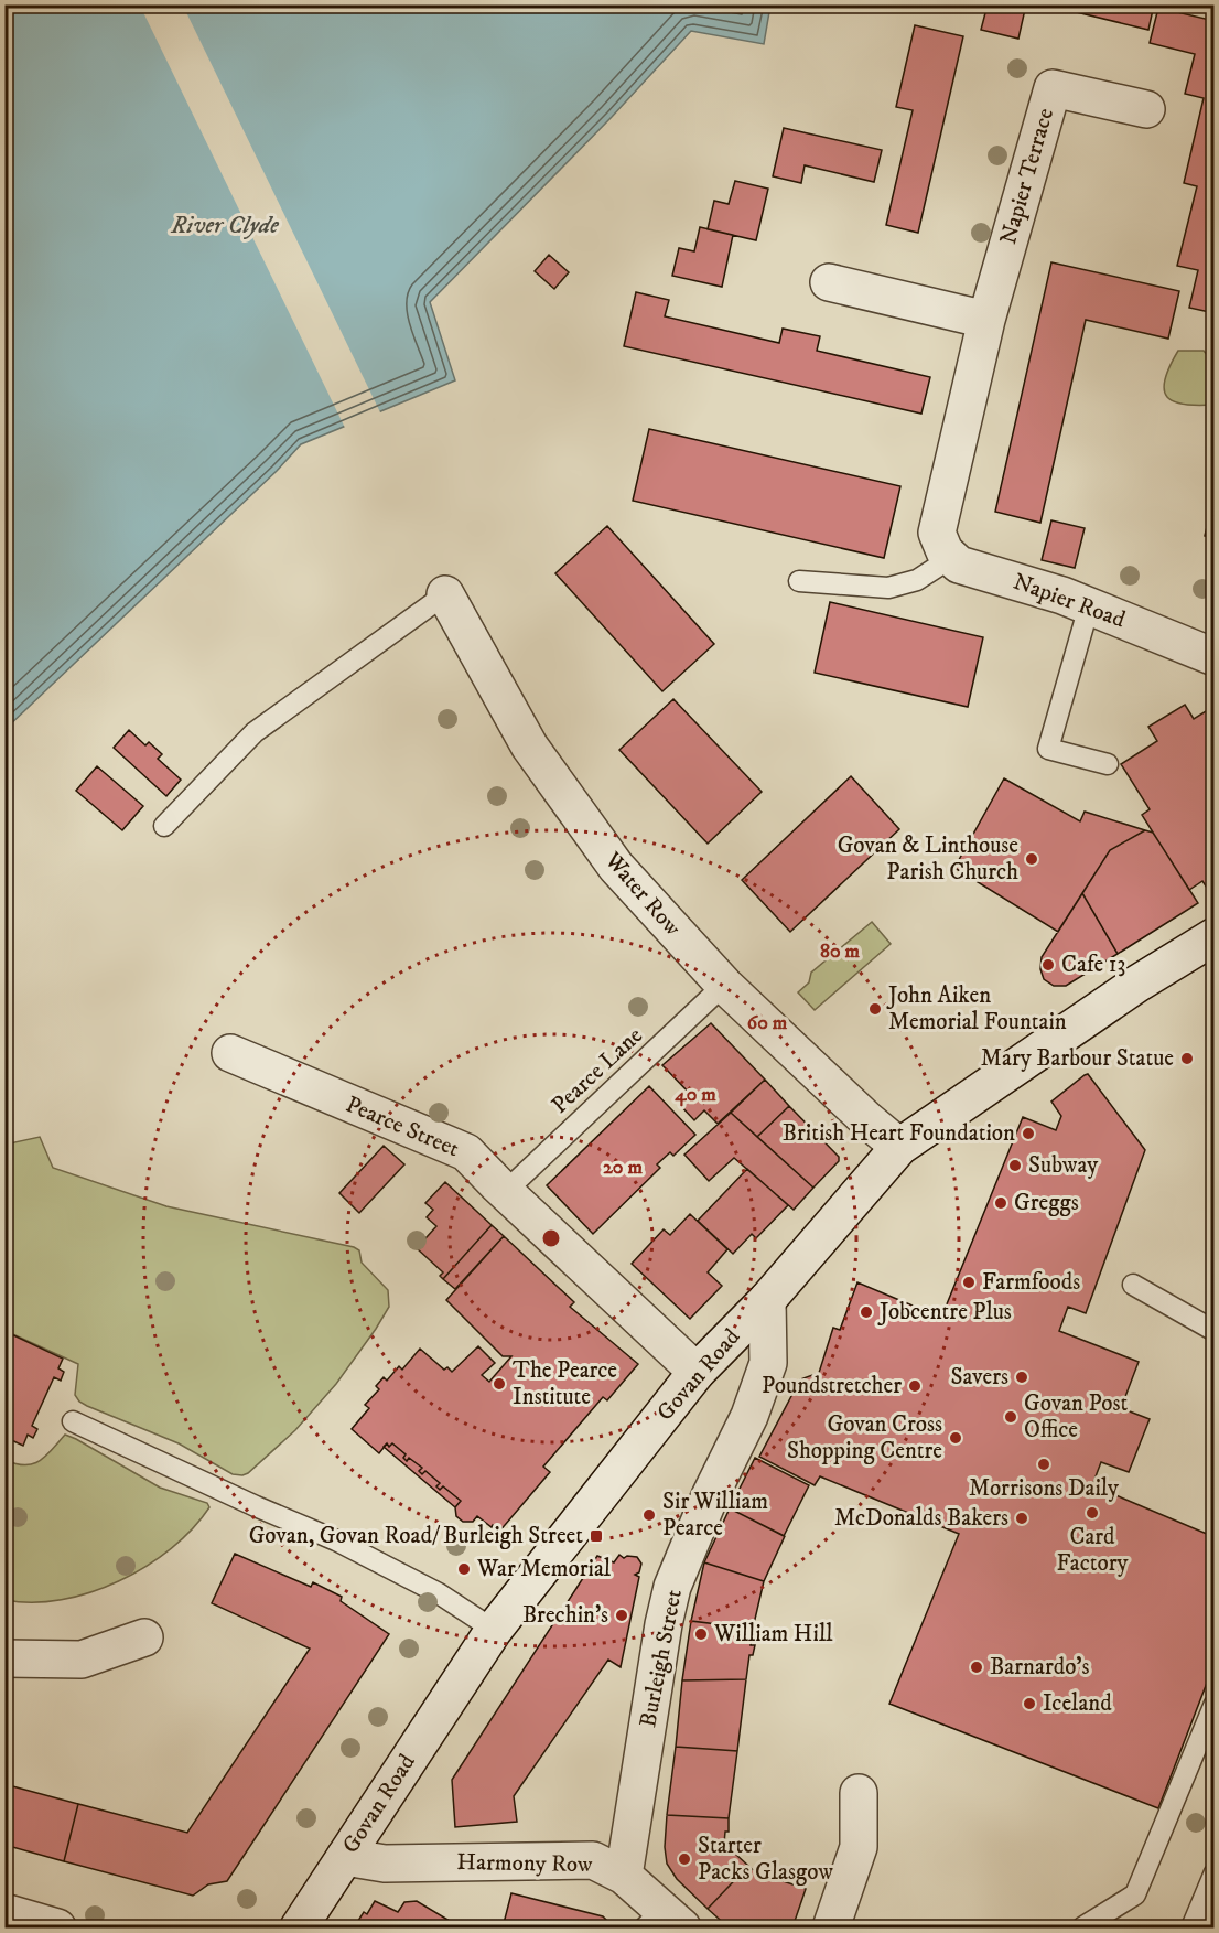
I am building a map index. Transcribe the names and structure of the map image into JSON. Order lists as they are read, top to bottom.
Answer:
{
  "streets": {
    "street": [
      "Napier Terrace",
      "Napier Road",
      "Water Row",
      "Pearce Street",
      "Govan Road",
      "Burleigh Street",
      "Harmony Row"
    ],
    "lane": ["Pearce Lane"]
  },
  "crossings": [
    ["Napier Terrace", "Napier Road"],
    ["Water Row", "Pearce Lane"],
    ["Water Row", "Govan Road"],
    ["Pearce Lane", "Pearce Street"],
    ["Pearce Street", "Govan Road"],
    ["Govan Road", "Burleigh Street"],
    ["Govan Road", "Harmony Row"],
    ["Burleigh Street", "Harmony Row"]
  ],
  "water": ["River Clyde"],
  "places": {
    "other": [
      "Govan & Linthouse Parish Church",
      "Cafe 13",
      "John Aiken Memorial Fountain",
      "Mary Barbour Statue",
      "British Heart Foundation",
      "Subway",
      "Greggs",
      "Farmfoods",
      "Jobcentre Plus",
      "Savers",
      "The Pearce Institute",
      "Poundstretcher",
      "Govan Post Office",
      "Govan Cross Shopping Centre",
      "Morrisons Daily",
      "Card Factory",
      "Sir William Pearce",
      "McDonalds Bakers",
      "War Memorial",
      "Brechin's",
      "William Hill",
      "Barnardo's",
      "Iceland",
      "Starter Packs Glasgow"
    ],
    "transit": ["Govan, Govan Road/ Burleigh Street"]
  },
  "rings": [
    "80 m",
    "60 m",
    "40 m",
    "20 m"
  ]
}
